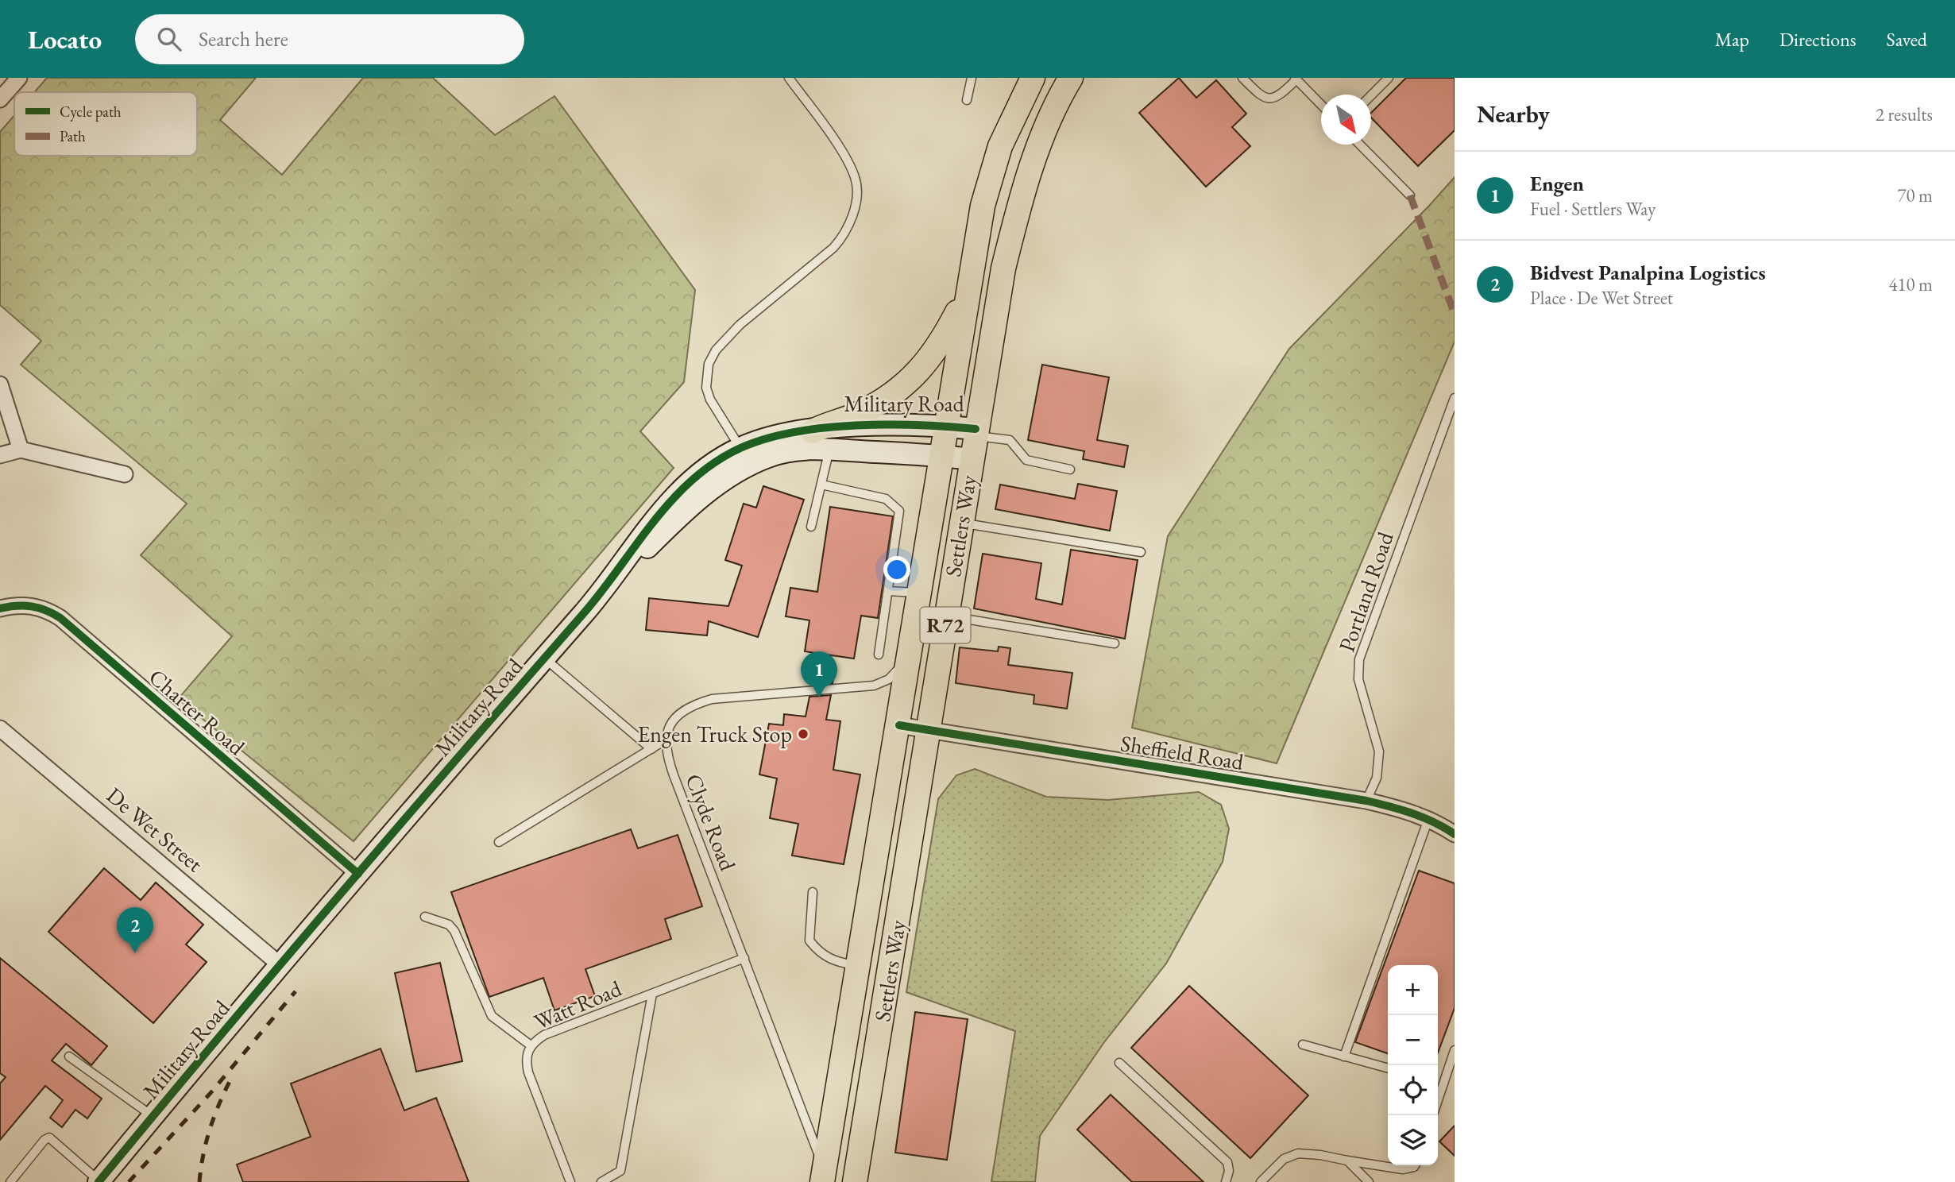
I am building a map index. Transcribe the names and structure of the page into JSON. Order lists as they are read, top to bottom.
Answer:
{
  "streets": {
    "main road": ["Settlers Way", "R72"],
    "street": [
      "Military Road",
      "Charter Road",
      "Sheffield Road",
      "De Wet Street"
    ],
    "lane": ["Portland Road", "Clyde Road", "Watt Road"]
  },
  "crossings": [
    ["Military Road", "Settlers Way"],
    ["Military Road", "Charter Road"],
    ["Military Road", "De Wet Street"],
    ["Settlers Way", "Sheffield Road"],
    ["Settlers Way", "Clyde Road"],
    ["Portland Road", "Sheffield Road"],
    ["Clyde Road", "Watt Road"]
  ],
  "places": ["Engen Truck Stop"],
  "legend": ["Cycle path", "Path"],
  "north": "bottom right",
  "page": {
    "header": "Locato",
    "search": "Search here",
    "nav": ["Map", "Directions", "Saved"],
    "heading": ["Nearby", "2 results"],
    "list": [
      {
        "mark": "1",
        "name": "Engen",
        "note": "Fuel · Settlers Way",
        "value": "70 m"
      },
      {
        "mark": "2",
        "name": "Bidvest Panalpina Logistics",
        "note": "Place · De Wet Street",
        "value": "410 m"
      }
    ],
    "pins": ["1", "2"],
    "map_buttons": ["+", "−"]
  }
}
